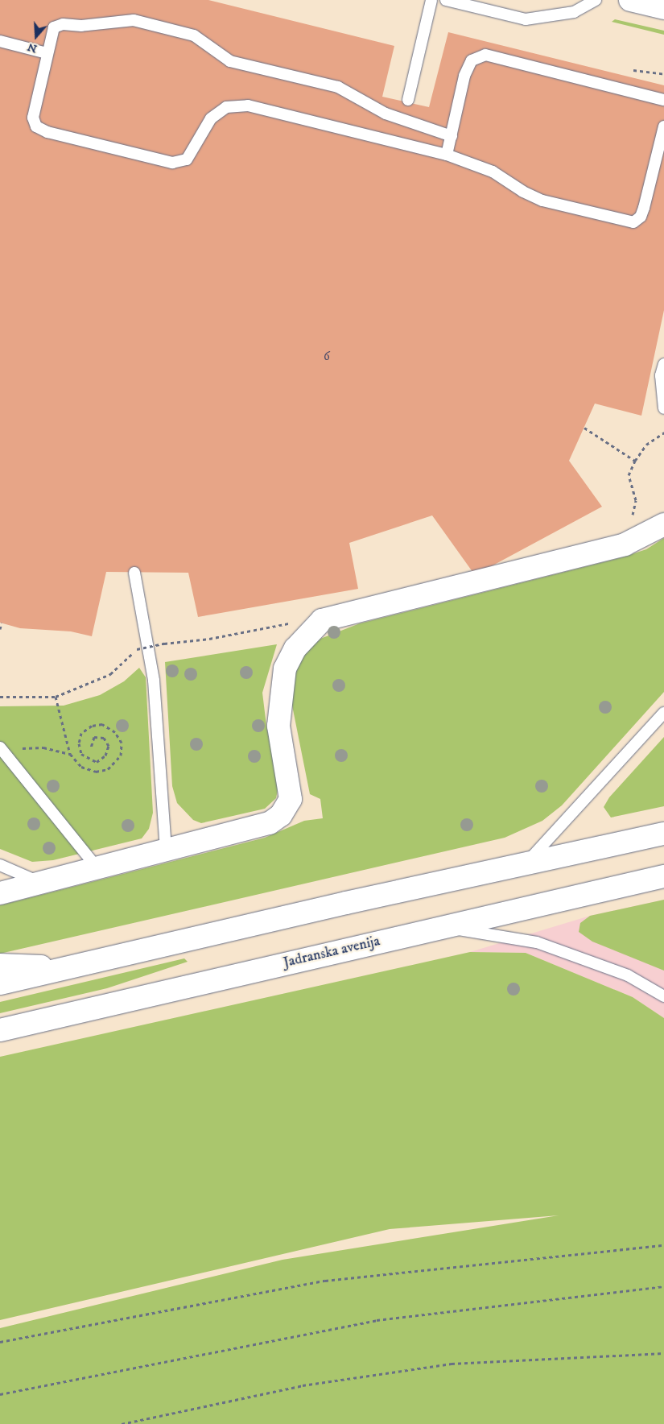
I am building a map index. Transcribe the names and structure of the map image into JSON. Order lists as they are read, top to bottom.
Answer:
{
  "streets": {
    "main road": ["Jadranska avenija"]
  },
  "house_numbers": ["6"],
  "north": "bottom"
}
